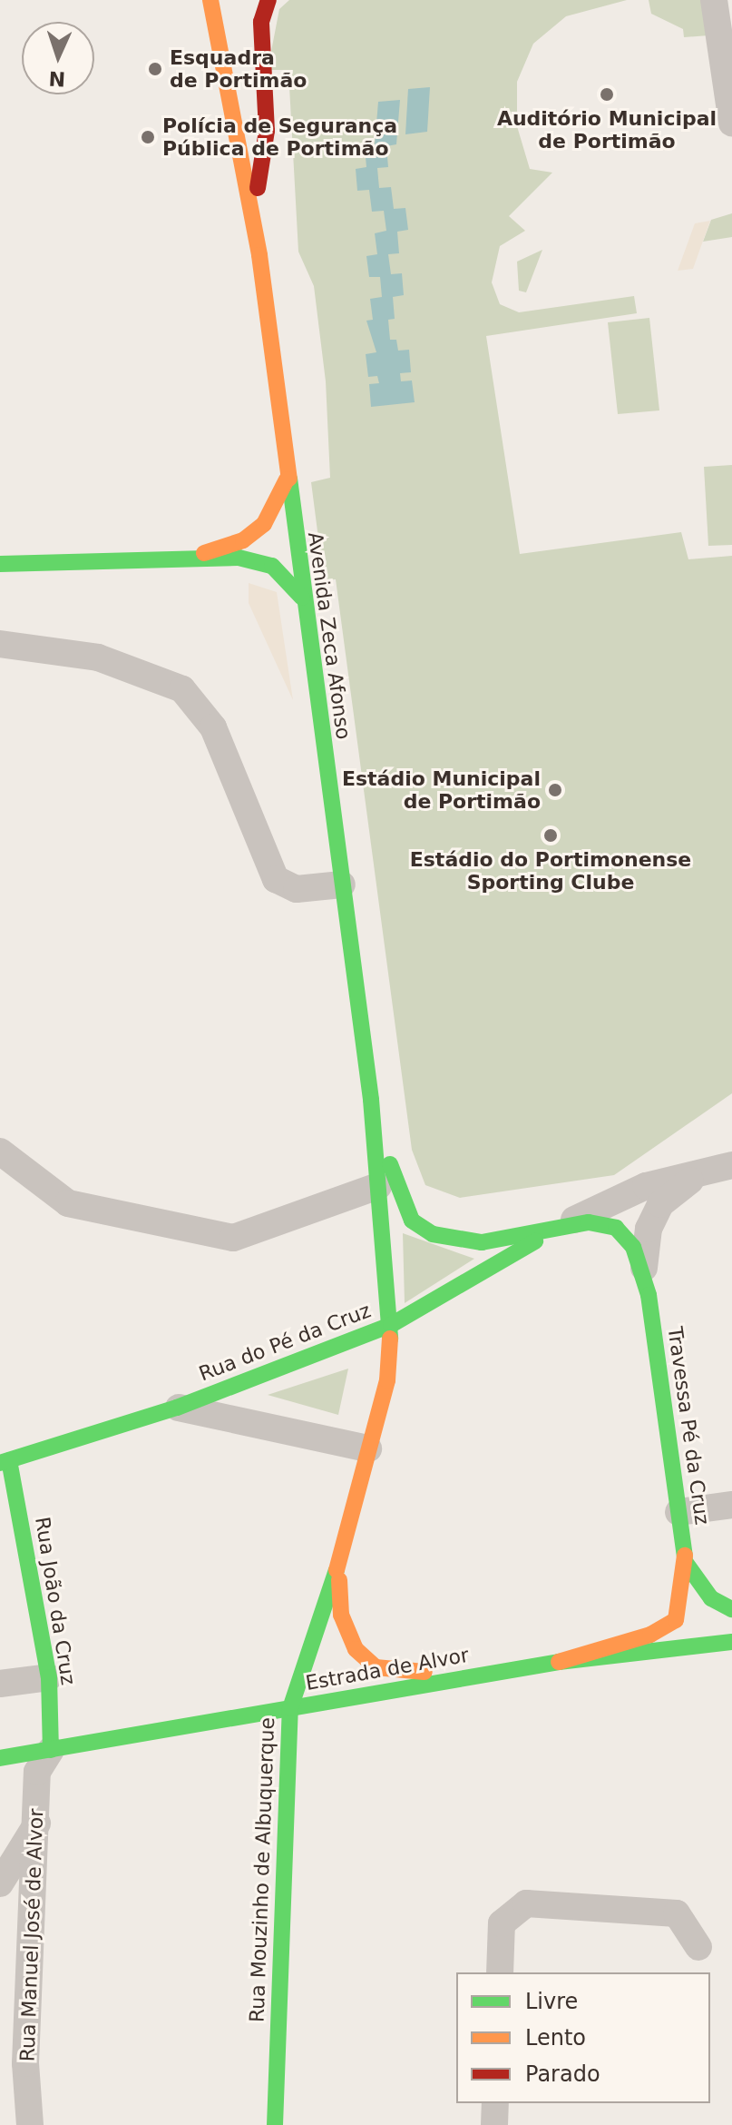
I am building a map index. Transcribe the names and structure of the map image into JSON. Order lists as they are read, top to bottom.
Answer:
{
  "streets": {
    "street": [
      "Avenida Zeca Afonso",
      "Rua do Pé da Cruz",
      "Travessa Pé da Cruz",
      "Rua João da Cruz",
      "Estrada de Alvor",
      "Rua Mouzinho de Albuquerque",
      "Rua Manuel José de Alvor"
    ]
  },
  "crossings": [
    ["Avenida Zeca Afonso", "Rua do Pé da Cruz"],
    ["Avenida Zeca Afonso", "Rua Mouzinho de Albuquerque"],
    ["Rua do Pé da Cruz", "Travessa Pé da Cruz"],
    ["Rua do Pé da Cruz", "Rua João da Cruz"],
    ["Rua do Pé da Cruz", "Rua Mouzinho de Albuquerque"],
    ["Rua João da Cruz", "Estrada de Alvor"],
    ["Rua João da Cruz", "Rua Manuel José de Alvor"],
    ["Estrada de Alvor", "Rua Mouzinho de Albuquerque"],
    ["Estrada de Alvor", "Rua Manuel José de Alvor"]
  ],
  "places": [
    "Esquadra de Portimão",
    "Auditório Municipal de Portimão",
    "Polícia de Segurança Pública de Portimão",
    "Estádio Municipal de Portimão",
    "Estádio do Portimonense Sporting Clube"
  ],
  "legend": ["Livre", "Lento", "Parado"],
  "north": "bottom"
}
